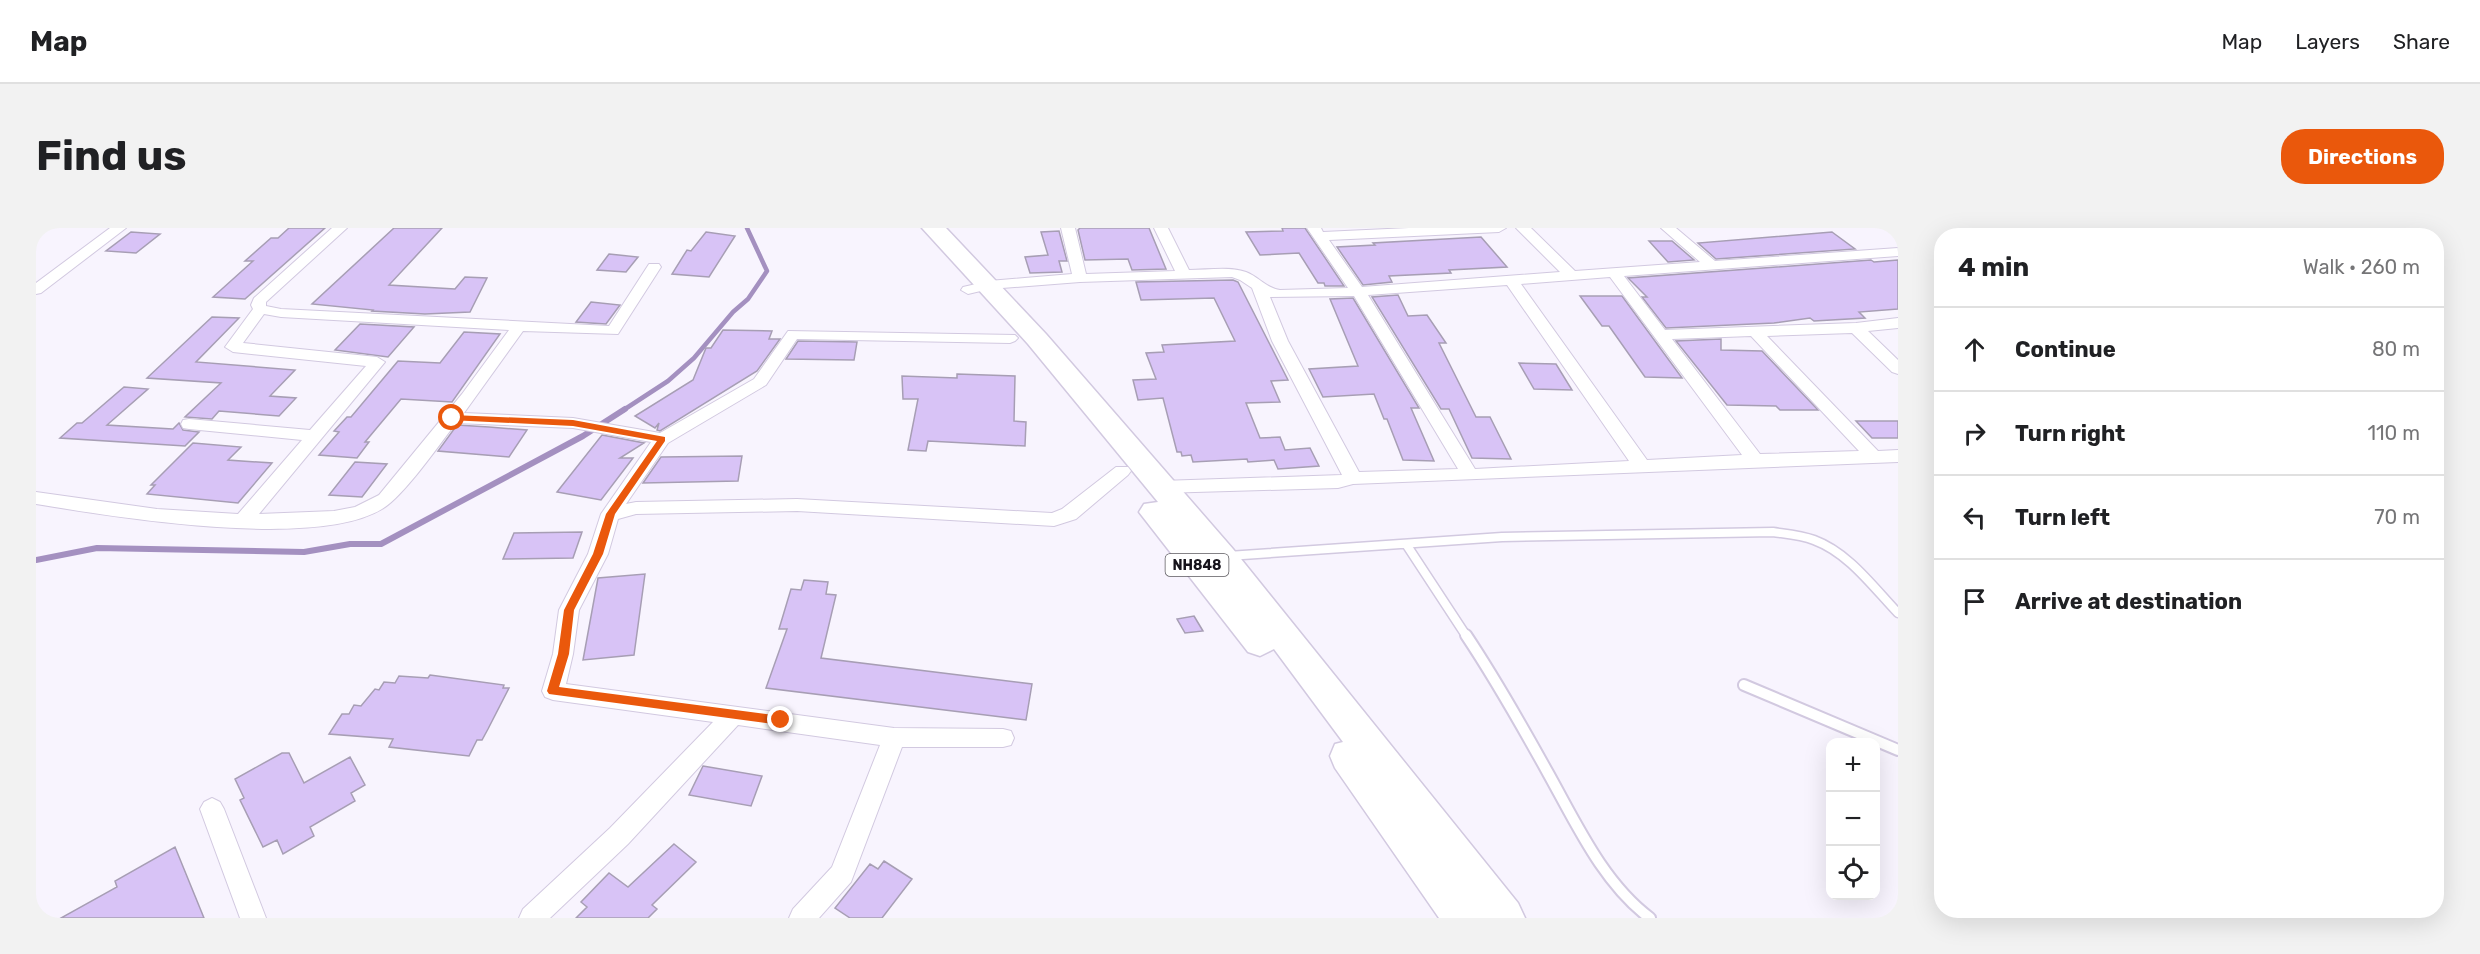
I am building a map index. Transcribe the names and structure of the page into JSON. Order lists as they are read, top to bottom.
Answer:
{
  "streets": {
    "highway": ["NH848"]
  },
  "page": {
    "header": "Map",
    "nav": ["Map", "Layers", "Share"],
    "buttons": "Directions",
    "title": "Find us",
    "heading": ["4 min", "Walk · 260 m"],
    "list": [
      ["Continue", "80 m"],
      ["Turn right", "110 m"],
      ["Turn left", "70 m"],
      "Arrive at destination"
    ],
    "map_buttons": ["+", "−"]
  }
}
